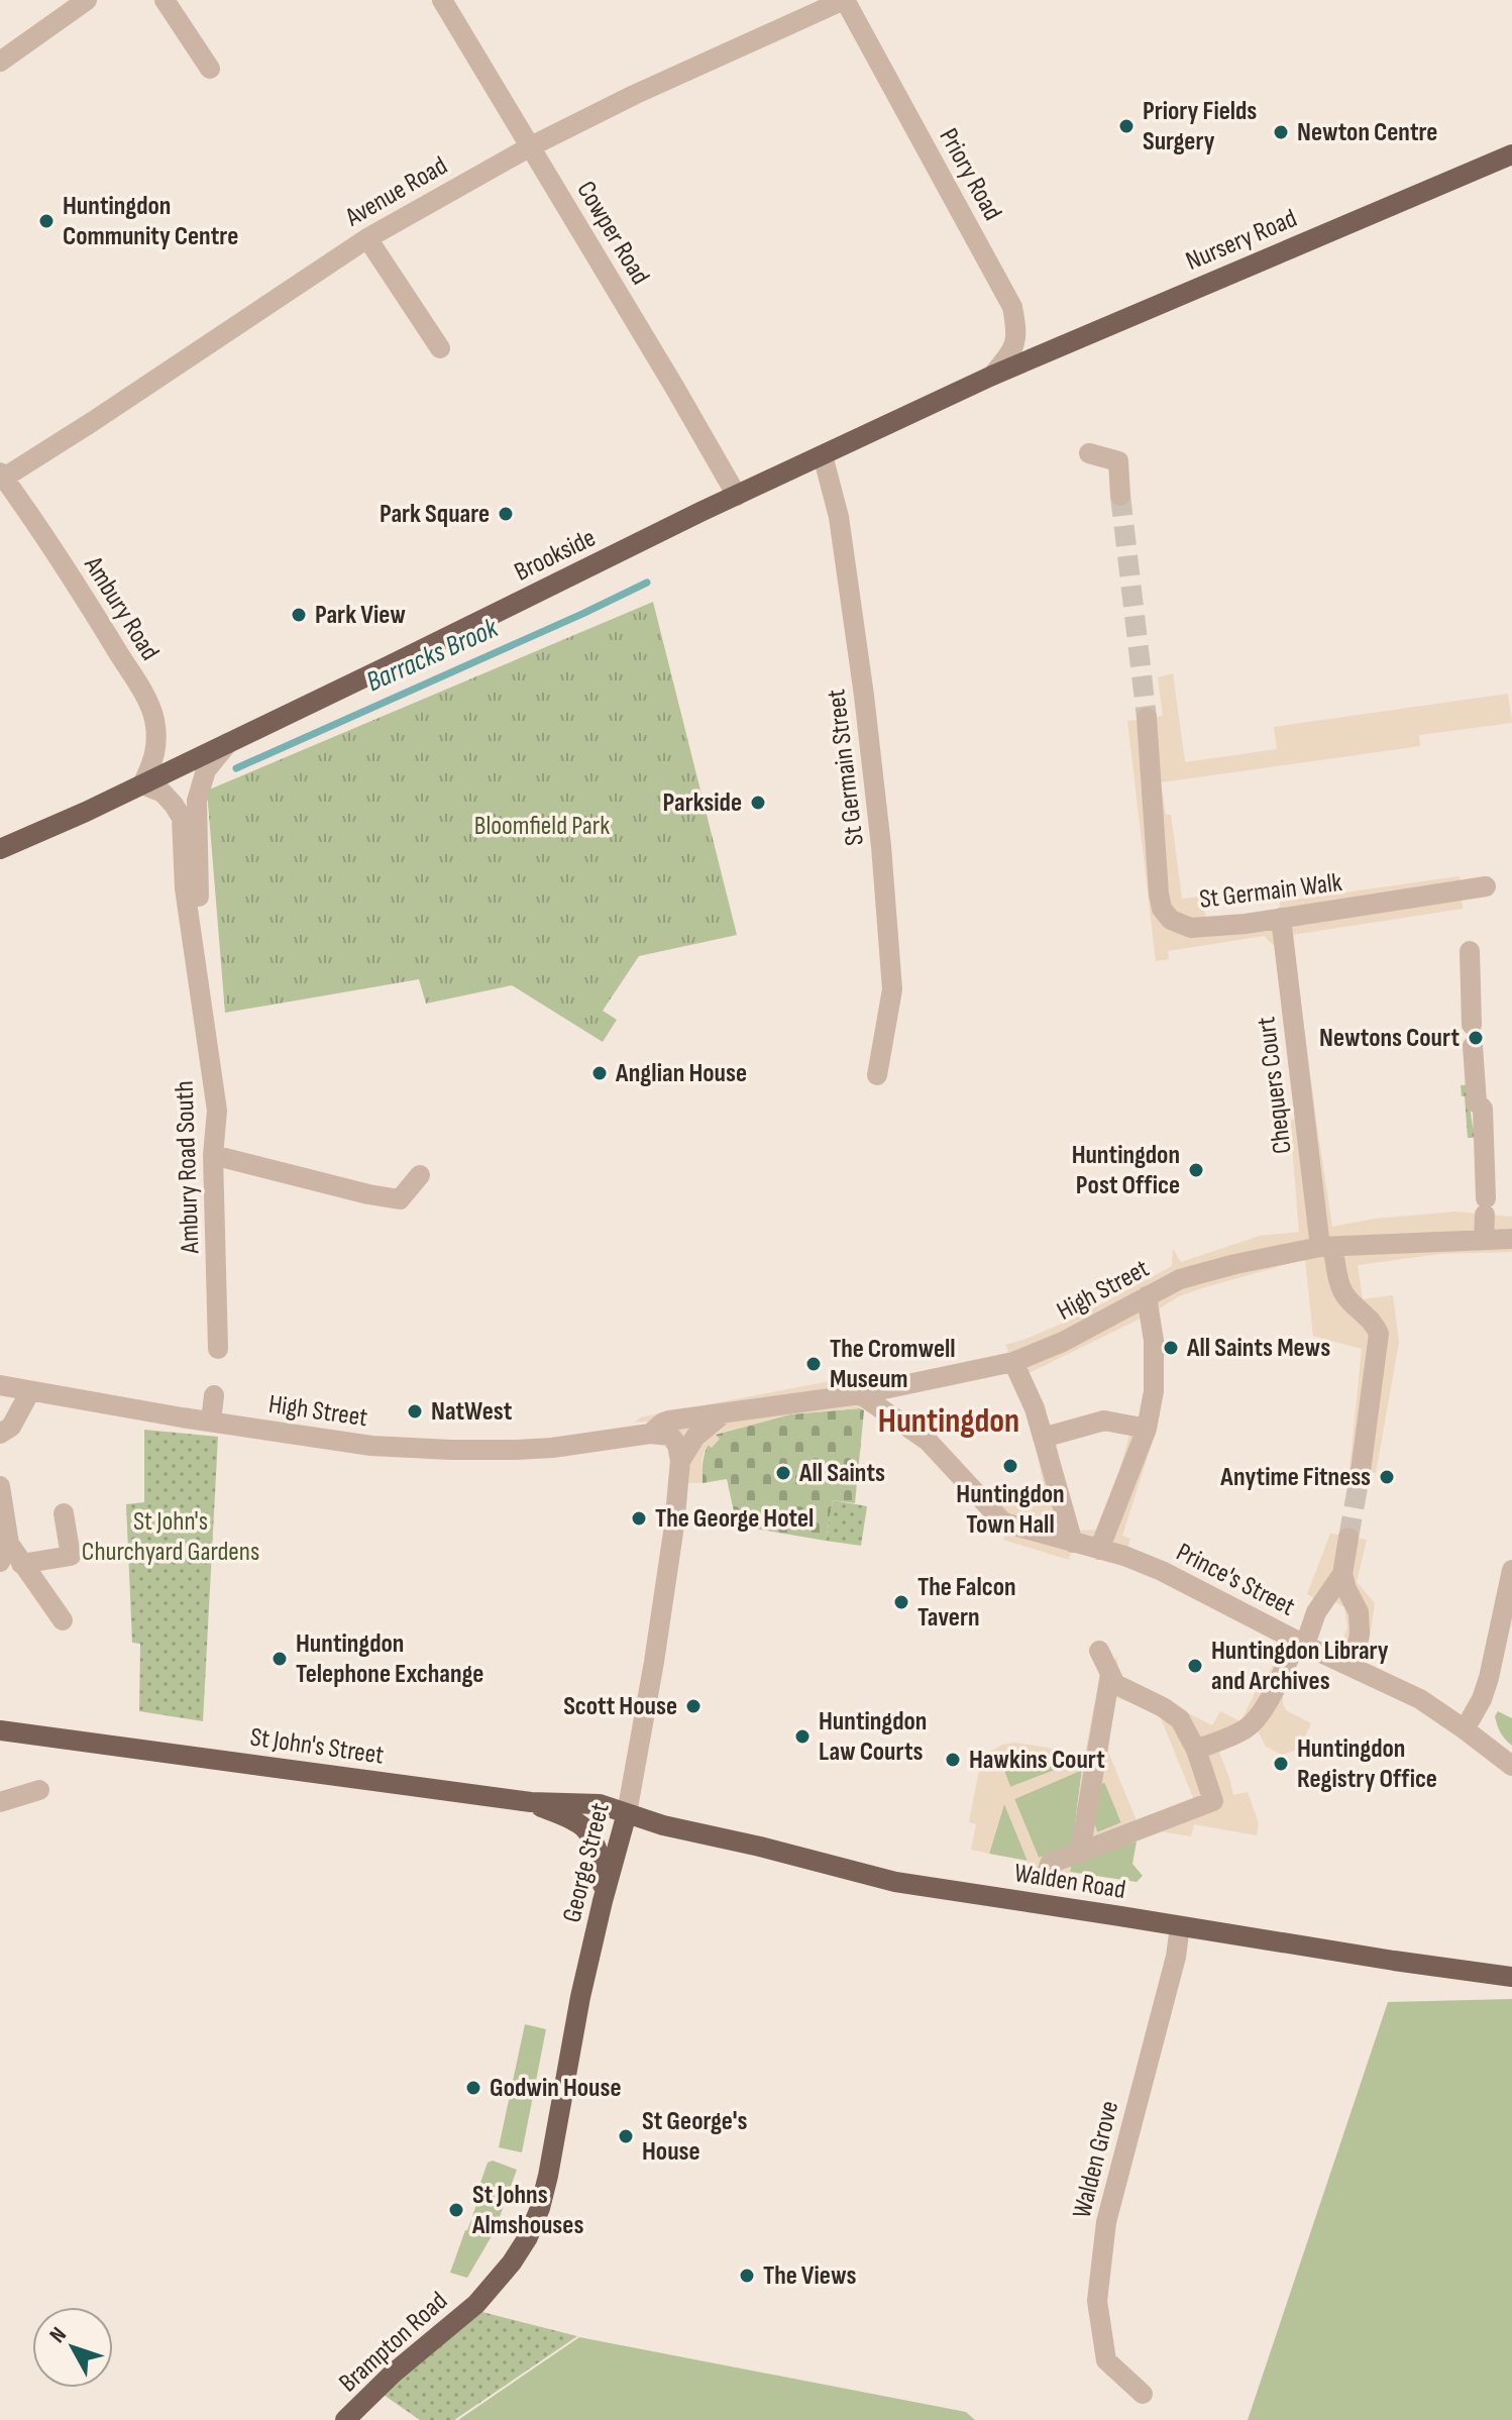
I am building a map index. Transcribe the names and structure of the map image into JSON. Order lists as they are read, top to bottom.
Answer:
{
  "streets": {
    "main road": [
      "Nursery Road",
      "Brookside",
      "St John's Street",
      "George Street",
      "Walden Road",
      "Brampton Road"
    ],
    "street": [
      "Priory Road",
      "Avenue Road",
      "Cowper Road",
      "Ambury Road",
      "St Germain Street",
      "St Germain Walk",
      "Chequers Court",
      "Ambury Road South",
      "High Street",
      "Prince's Street",
      "Walden Grove"
    ]
  },
  "crossings": [
    ["Priory Road", "Avenue Road"],
    ["Priory Road", "Nursery Road"],
    ["Priory Road", "Brookside"],
    ["Avenue Road", "Cowper Road"],
    ["Avenue Road", "Ambury Road"],
    ["Cowper Road", "Brookside"],
    ["Nursery Road", "Brookside"],
    ["Brookside", "Ambury Road"],
    ["Brookside", "St Germain Street"],
    ["Brookside", "Ambury Road South"],
    ["Ambury Road", "Ambury Road South"],
    ["St Germain Walk", "Chequers Court"],
    ["Chequers Court", "High Street"],
    ["High Street", "Prince's Street"],
    ["St John's Street", "George Street"],
    ["St John's Street", "Walden Road"],
    ["George Street", "Walden Road"],
    ["George Street", "Brampton Road"],
    ["Walden Road", "Walden Grove"]
  ],
  "districts": ["Huntingdon"],
  "water": ["Barracks Brook"],
  "parks": ["Bloomfield Park", "St John's Churchyard Gardens"],
  "places": [
    "Priory Fields Surgery",
    "Newton Centre",
    "Huntingdon Community Centre",
    "Park Square",
    "Park View",
    "Parkside",
    "Newtons Court",
    "Anglian House",
    "Huntingdon Post Office",
    "All Saints Mews",
    "The Cromwell Museum",
    "NatWest",
    "Huntingdon Town Hall",
    "All Saints",
    "Anytime Fitness",
    "The George Hotel",
    "The Falcon Tavern",
    "Huntingdon Telephone Exchange",
    "Huntingdon Library and Archives",
    "Scott House",
    "Huntingdon Law Courts",
    "Hawkins Court",
    "Huntingdon Registry Office",
    "Godwin House",
    "St George's House",
    "St Johns Almshouses",
    "The Views"
  ],
  "north": "top left"
}
